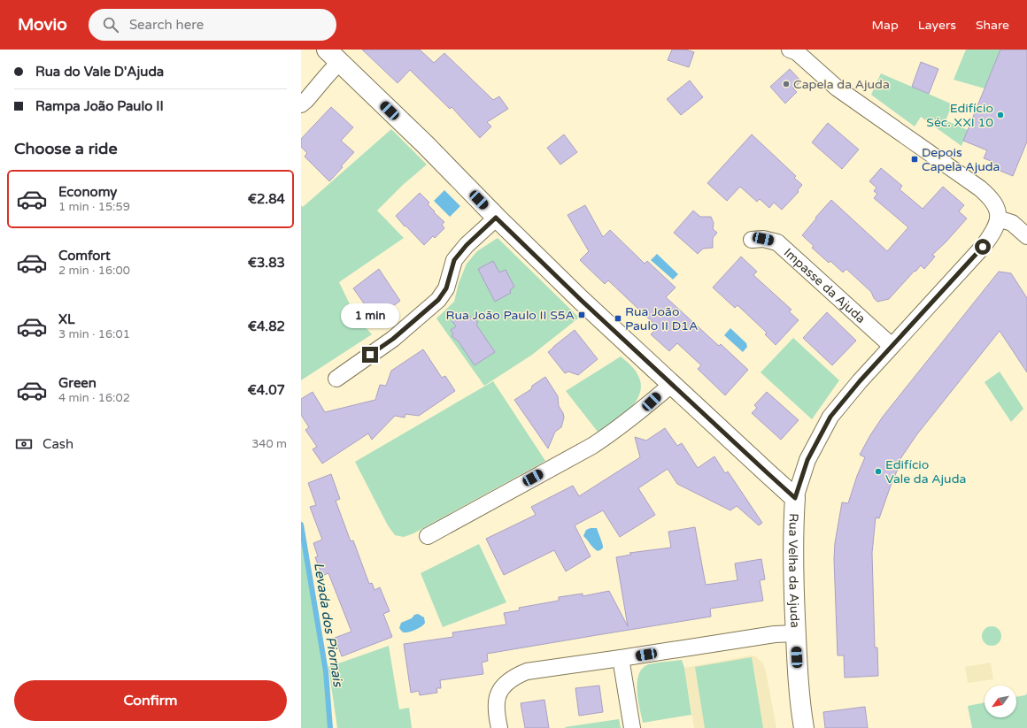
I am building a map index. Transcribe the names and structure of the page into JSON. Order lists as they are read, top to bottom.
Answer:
{
  "streets": {
    "street": ["Impasse da Ajuda", "Rua Velha da Ajuda"]
  },
  "water": ["Levada dos Piornais"],
  "places": {
    "other": ["Capela da Ajuda", "Edifício Séc. XXI 10", "Edifício Vale da Ajuda"],
    "transit": ["Depois Capela Ajuda", "Rua João Paulo II S5A", "Rua João Paulo II D1A"]
  },
  "north": "bottom left",
  "page": {
    "header": "Movio",
    "search": "Search here",
    "nav": ["Map", "Layers", "Share"],
    "banner": ["Rua do Vale D'Ajuda", "Rampa João Paulo II"],
    "heading": "Choose a ride",
    "list": [
      {
        "name": "Economy",
        "note": "1 min · 15:59",
        "value": "€2.84"
      },
      {
        "name": "Comfort",
        "note": "2 min · 16:00",
        "value": "€3.83"
      },
      {
        "name": "XL",
        "note": "3 min · 16:01",
        "value": "€4.82"
      },
      {
        "name": "Green",
        "note": "4 min · 16:02",
        "value": "€4.07"
      }
    ],
    "bubble": "1 min",
    "pay": ["Cash", "340 m"],
    "buttons": "Confirm"
  }
}
